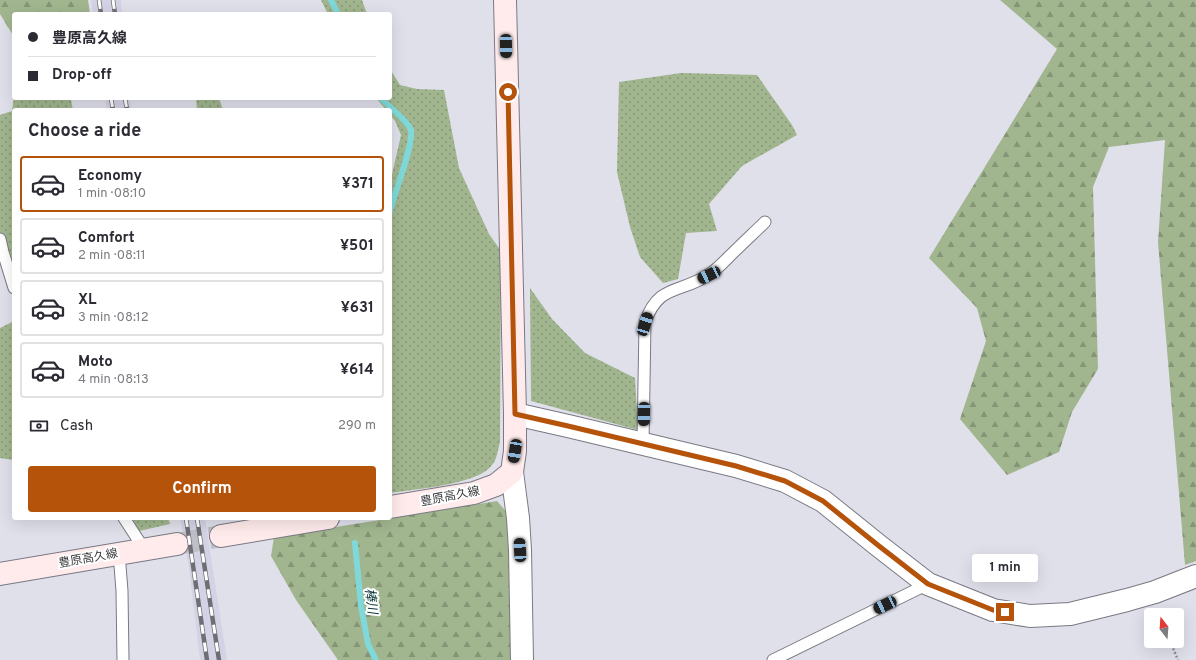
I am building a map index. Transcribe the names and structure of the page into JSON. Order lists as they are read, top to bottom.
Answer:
{
  "streets": {
    "main road": ["豊原高久線"]
  },
  "water": ["棒川"],
  "north": "top",
  "page": {
    "banner": ["豊原高久線", "Drop-off"],
    "heading": "Choose a ride",
    "list": [
      {
        "name": "Economy",
        "note": "1 min · 08:10",
        "value": "¥371"
      },
      {
        "name": "Comfort",
        "note": "2 min · 08:11",
        "value": "¥501"
      },
      {
        "name": "XL",
        "note": "3 min · 08:12",
        "value": "¥631"
      },
      {
        "name": "Moto",
        "note": "4 min · 08:13",
        "value": "¥614"
      }
    ],
    "pay": ["Cash", "290 m"],
    "buttons": "Confirm",
    "bubble": "1 min"
  }
}
